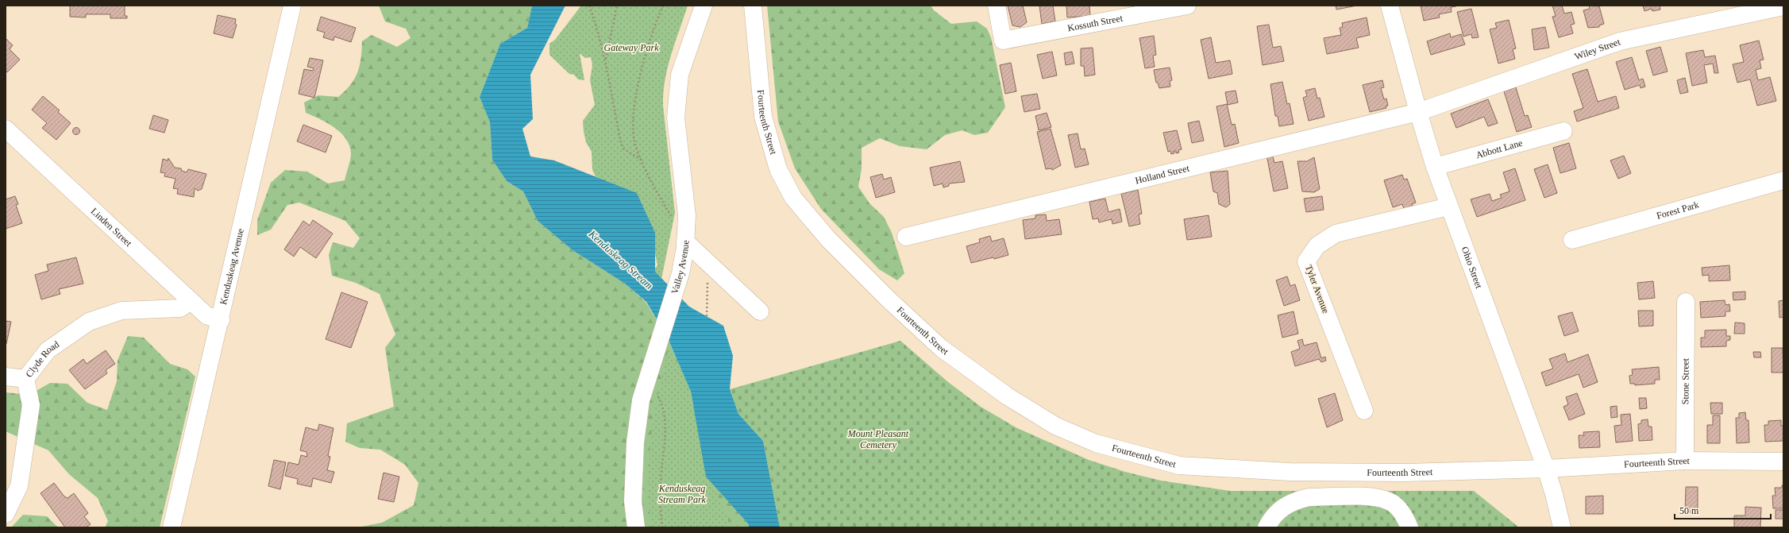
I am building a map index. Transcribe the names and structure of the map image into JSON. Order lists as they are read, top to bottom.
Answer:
{
  "streets": {
    "street": [
      "Kossuth Street",
      "Wiley Street",
      "Fourteenth Street",
      "Abbott Lane",
      "Holland Street",
      "Forest Park",
      "Linden Street",
      "Kenduskeag Avenue",
      "Valley Avenue",
      "Ohio Street",
      "Tyler Avenue",
      "Clyde Road",
      "Stone Street"
    ]
  },
  "crossings": [
    ["Wiley Street", "Holland Street"],
    ["Wiley Street", "Ohio Street"],
    ["Fourteenth Street", "Ohio Street"],
    ["Fourteenth Street", "Stone Street"],
    ["Abbott Lane", "Ohio Street"],
    ["Holland Street", "Ohio Street"],
    ["Linden Street", "Kenduskeag Avenue"],
    ["Linden Street", "Clyde Road"],
    ["Ohio Street", "Tyler Avenue"]
  ],
  "water": ["Kenduskeag Stream"],
  "parks": ["Gateway Park", "Mount Pleasant Cemetery", "Kenduskeag Stream Park"],
  "scale_bar": "50 m"
}
